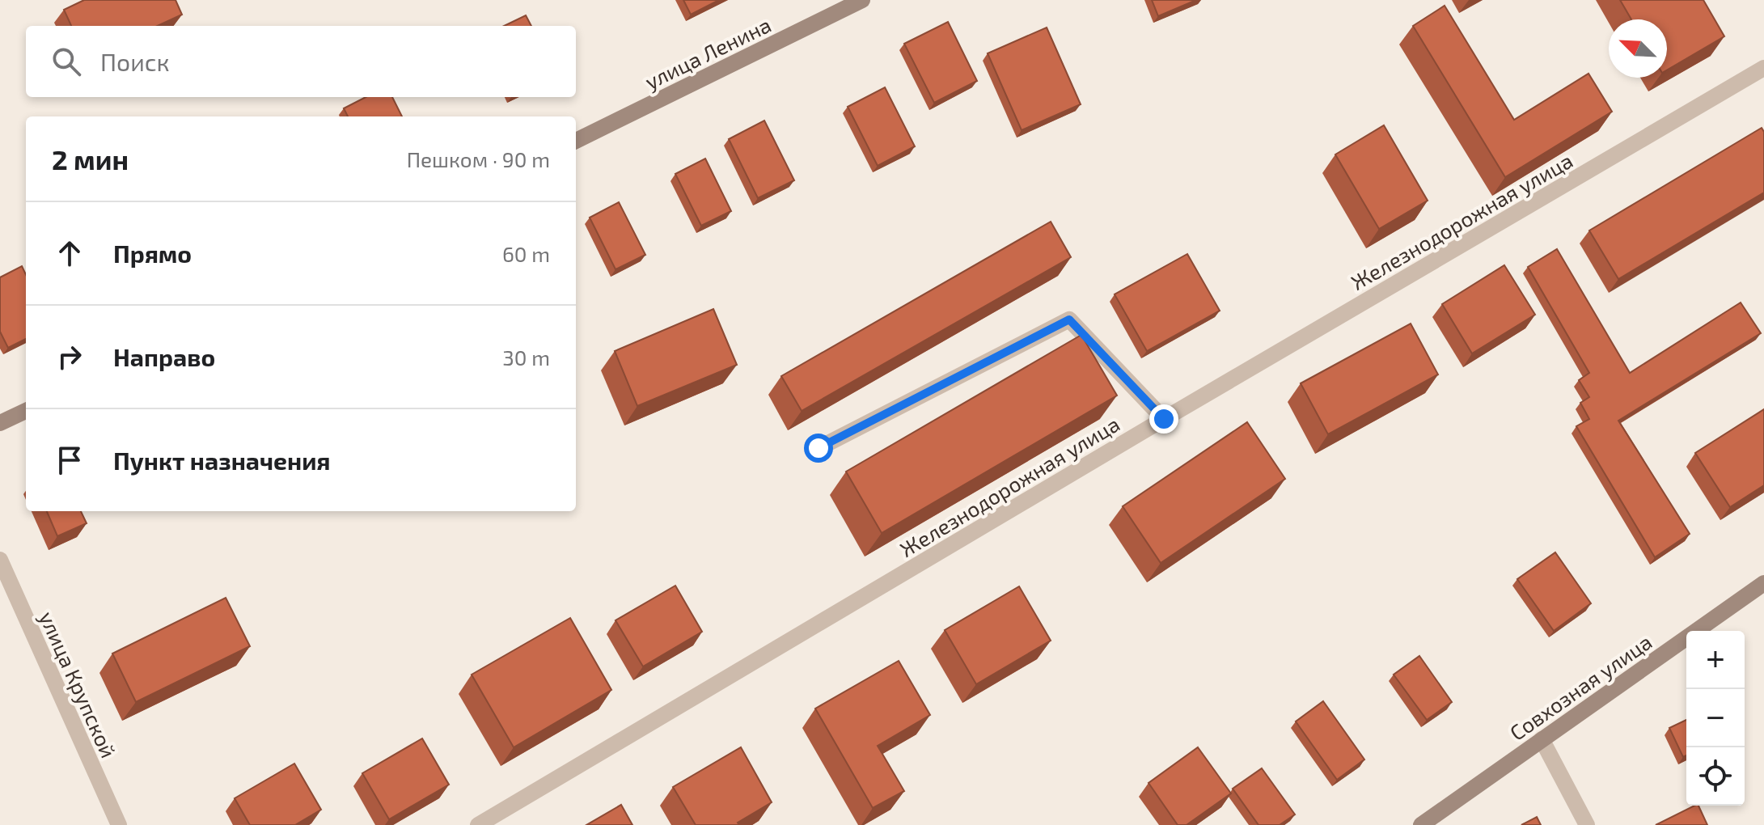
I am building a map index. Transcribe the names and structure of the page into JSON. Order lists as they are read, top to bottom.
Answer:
{
  "streets": {
    "street": [
      "улица Ленина",
      "Железнодорожная улица",
      "улица Крупской",
      "Совхозная улица"
    ]
  },
  "north": "top left",
  "page": {
    "search": "Поиск",
    "heading": ["2 мин", "Пешком · 90 m"],
    "list": [
      ["Прямо", "60 m"],
      ["Направо", "30 m"],
      "Пункт назначения"
    ],
    "map_buttons": ["+", "−"]
  }
}
